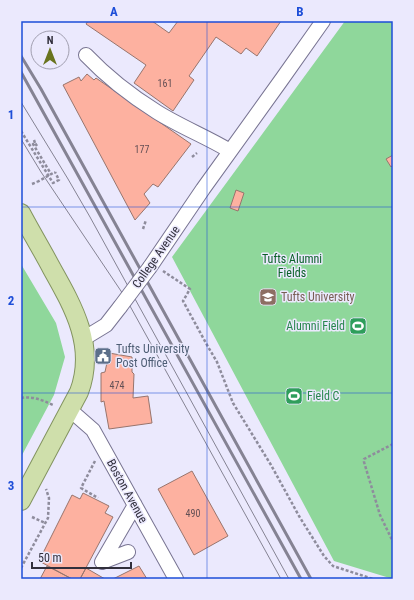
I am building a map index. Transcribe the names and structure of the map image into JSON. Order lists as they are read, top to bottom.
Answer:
{
  "streets": {
    "street": ["College Avenue", "Boston Avenue"]
  },
  "parks": ["Tufts Alumni Fields"],
  "places": {
    "school or university": ["Tufts University"],
    "sports": ["Alumni Field", "Field C"],
    "public building": ["Tufts University Post Office"]
  },
  "house_numbers": [
    "161",
    "177",
    "474",
    "490"
  ],
  "scale_bar": "50 m",
  "north": "top",
  "grid": {
    "columns": ["A", "B"],
    "rows": ["1", "2", "3"]
  }
}
